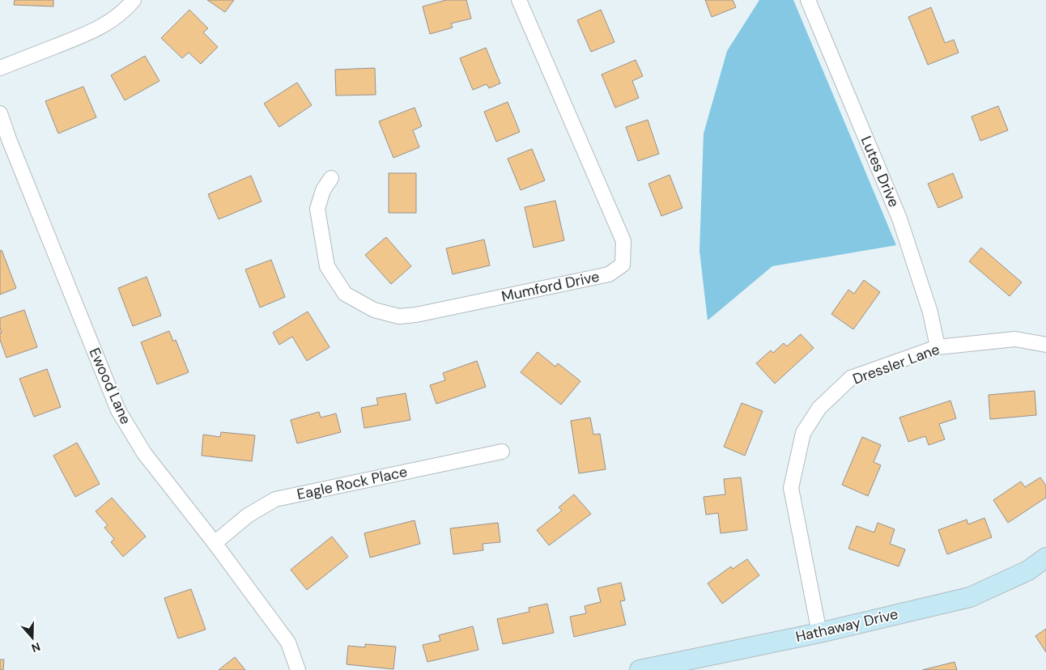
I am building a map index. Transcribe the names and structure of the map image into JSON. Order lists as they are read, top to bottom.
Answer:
{
  "streets": {
    "street": [
      "Lutes Drive",
      "Mumford Drive",
      "Dressler Lane",
      "Ewood Lane",
      "Eagle Rock Place",
      "Hathaway Drive"
    ]
  },
  "crossings": [
    ["Lutes Drive", "Dressler Lane"],
    ["Dressler Lane", "Hathaway Drive"],
    ["Ewood Lane", "Eagle Rock Place"]
  ],
  "north": "bottom"
}
